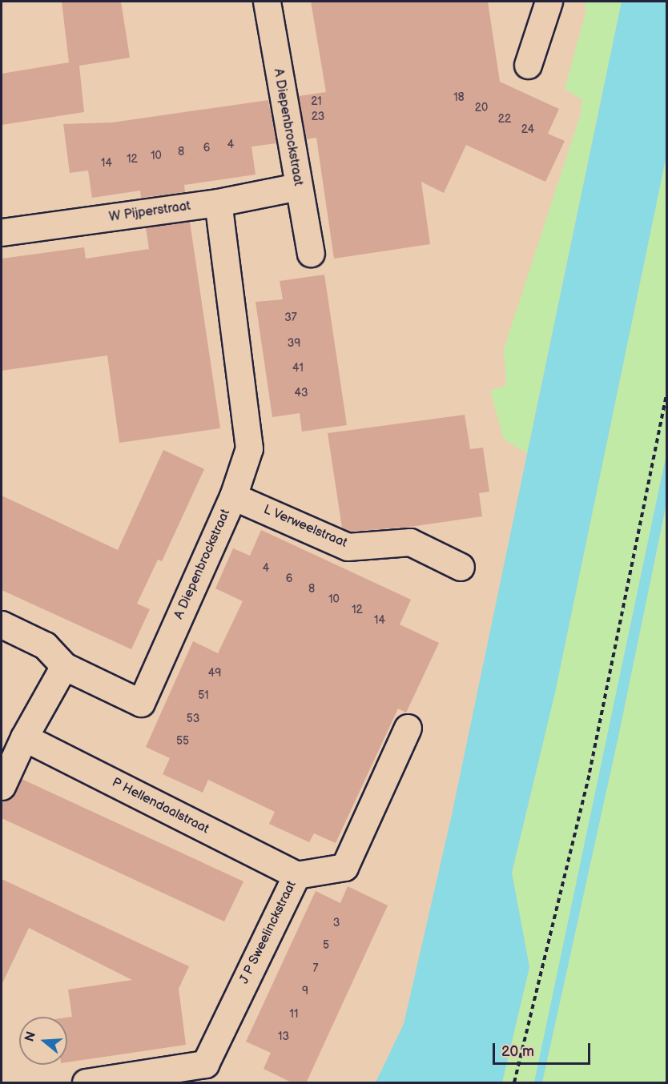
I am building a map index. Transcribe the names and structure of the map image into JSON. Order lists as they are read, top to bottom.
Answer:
{
  "streets": {
    "street": [
      "A Diepenbrockstraat",
      "W Pijperstraat",
      "L Verweelstraat",
      "P Hellendaalstraat",
      "J P Sweelinckstraat"
    ]
  },
  "crossings": [
    ["A Diepenbrockstraat", "W Pijperstraat"],
    ["A Diepenbrockstraat", "L Verweelstraat"],
    ["P Hellendaalstraat", "J P Sweelinckstraat"]
  ],
  "house_numbers": [
    "18",
    "21",
    "20",
    "23",
    "22",
    "24",
    "4",
    "6",
    "8",
    "10",
    "12",
    "14",
    "37",
    "39",
    "41",
    "43",
    "4",
    "6",
    "8",
    "10",
    "12",
    "14",
    "49",
    "51",
    "53",
    "55",
    "3",
    "5",
    "7",
    "9",
    "11",
    "13"
  ],
  "scale_bar": "20 m",
  "north": "left"
}
